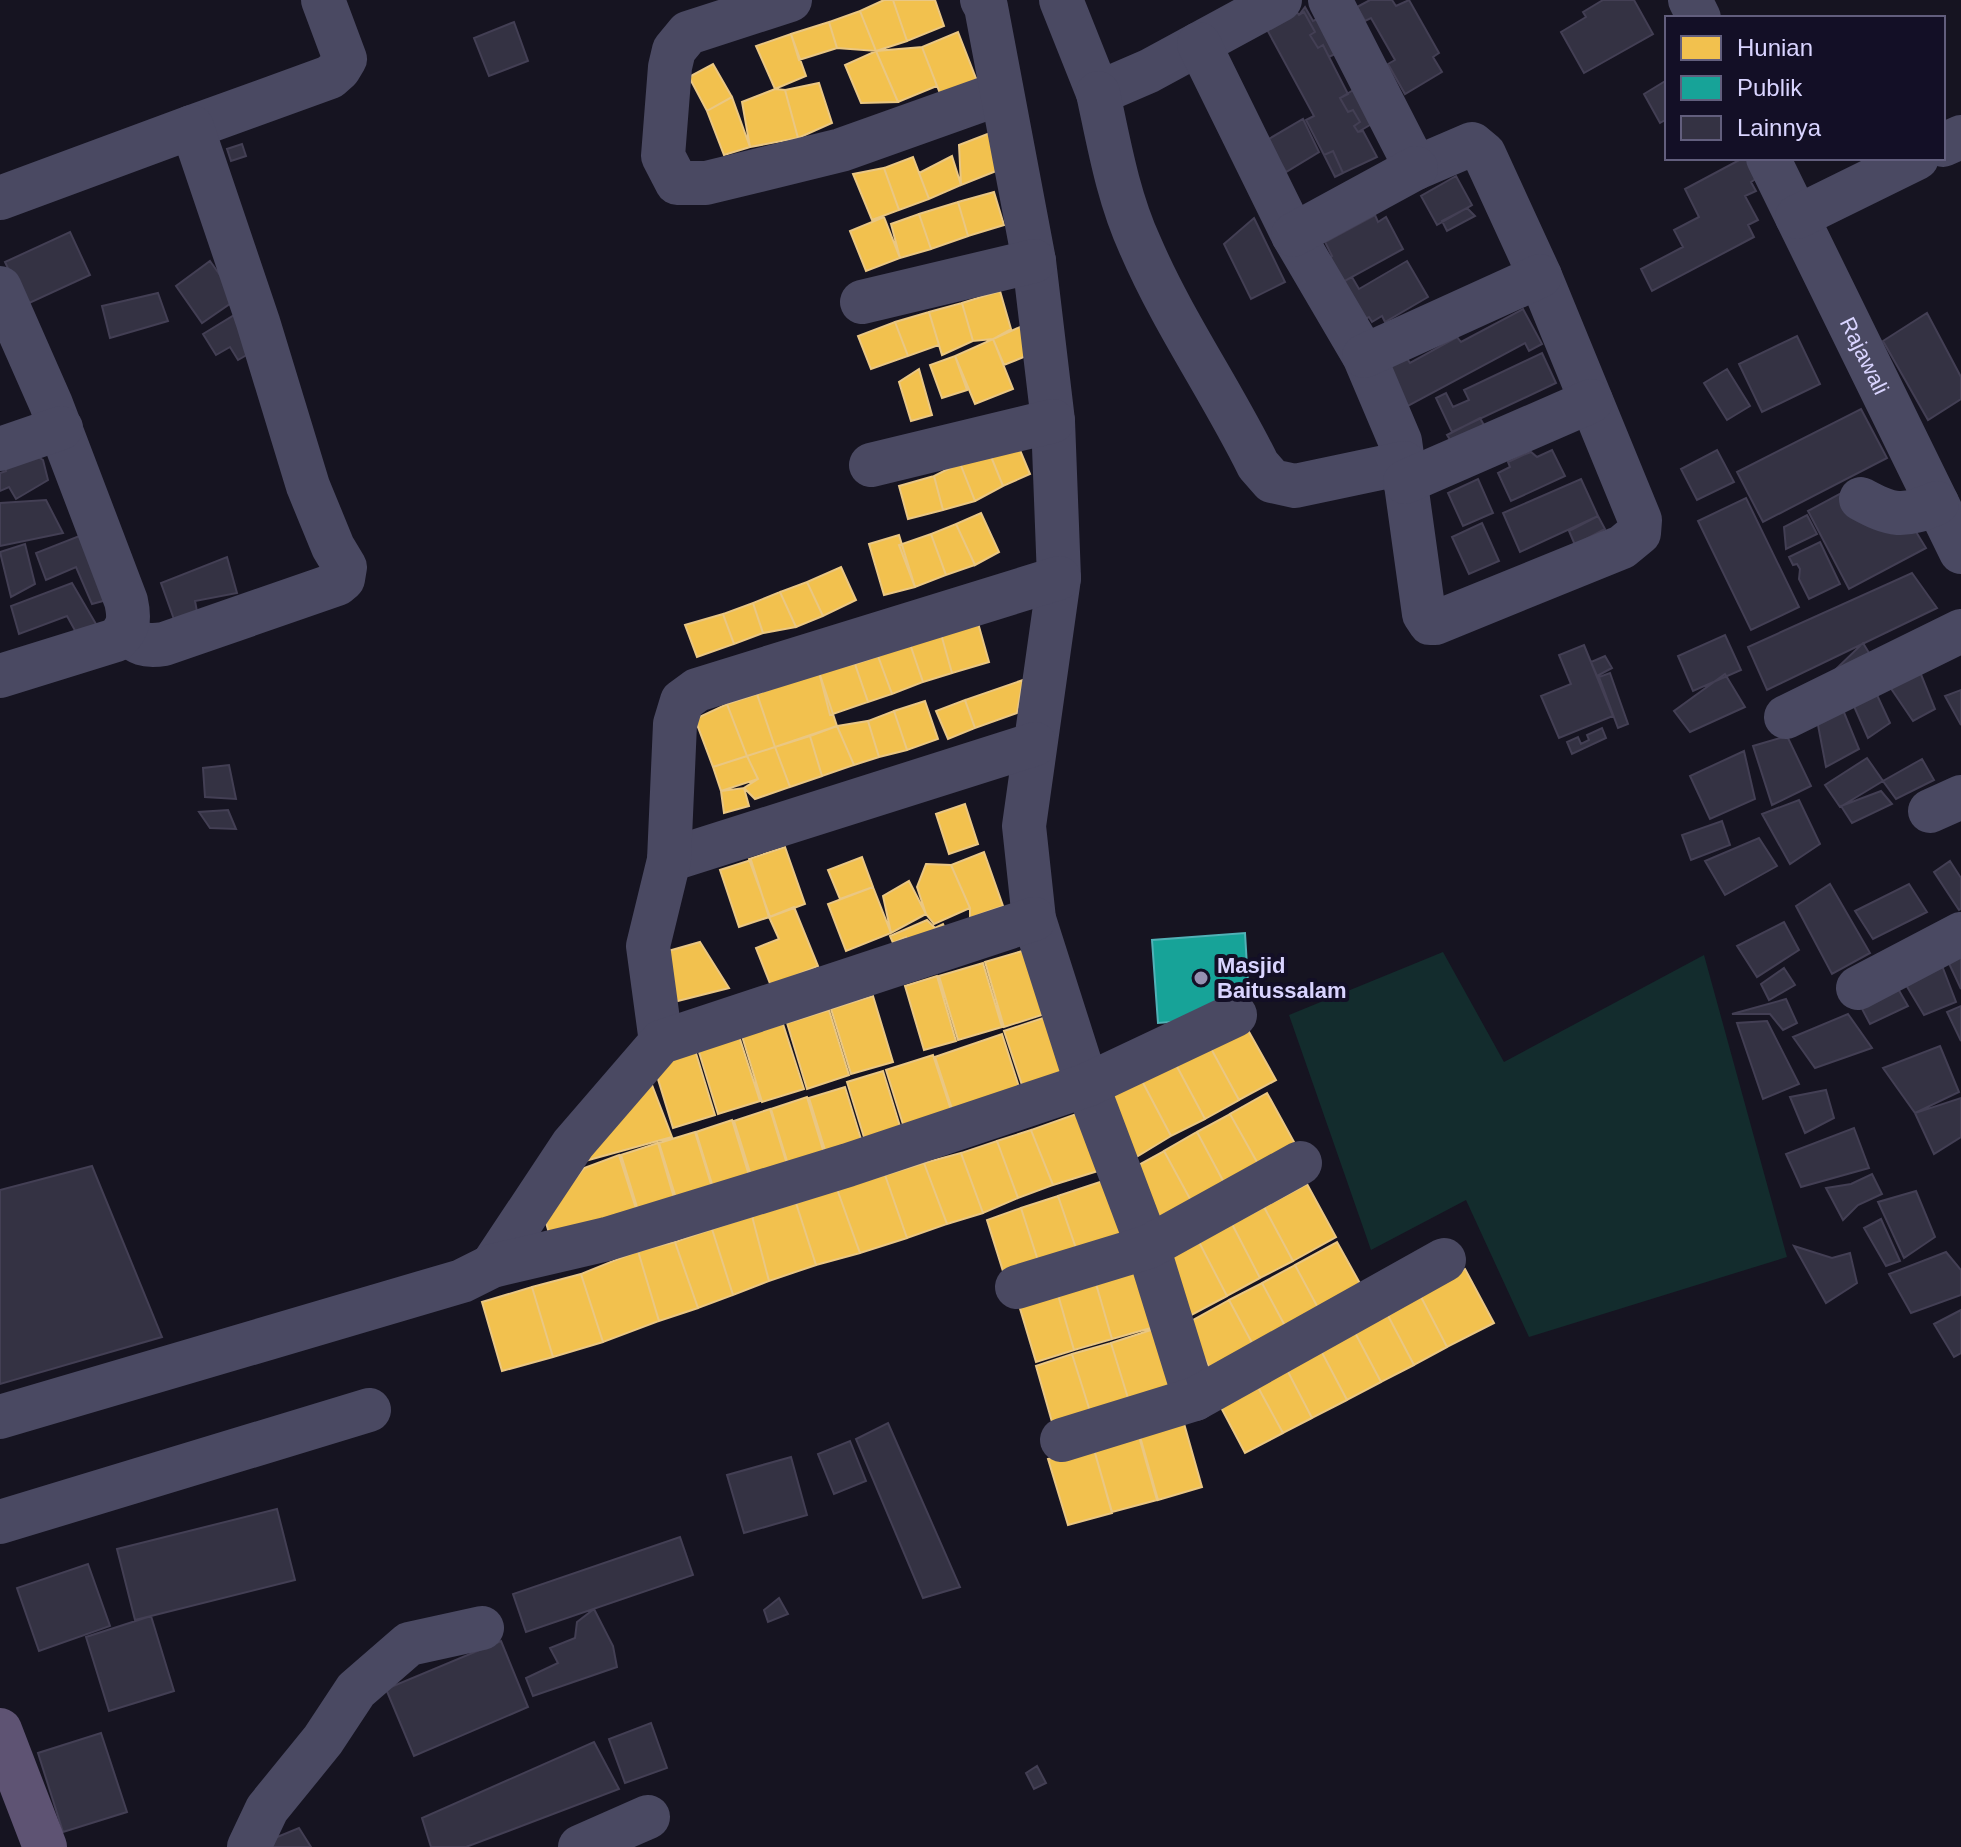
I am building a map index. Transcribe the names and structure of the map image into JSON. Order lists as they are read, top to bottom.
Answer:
{
  "streets": {
    "street": ["Rajawali"]
  },
  "places": ["Masjid Baitussalam"],
  "legend": ["Hunian", "Publik", "Lainnya"]
}
